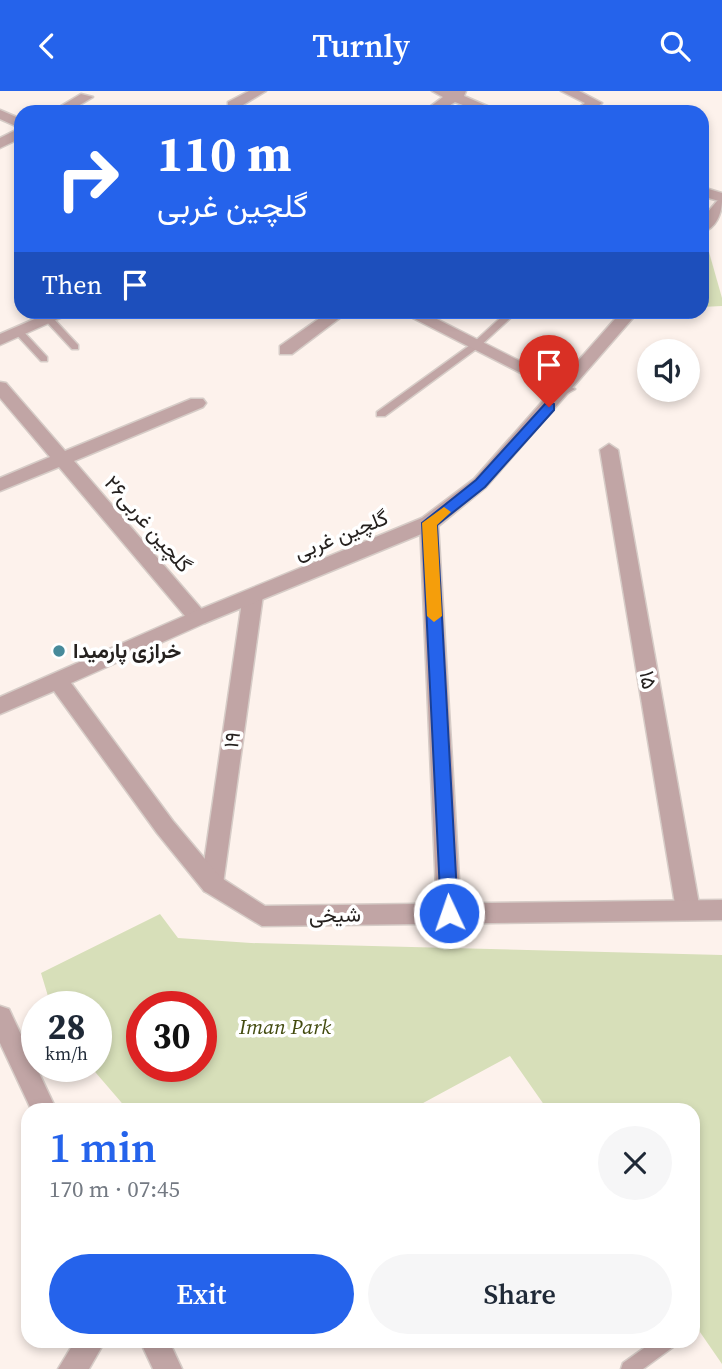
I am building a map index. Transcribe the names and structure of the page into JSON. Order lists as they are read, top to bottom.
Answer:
{
  "streets": {
    "street": [
      "گلچین غربی۲۶",
      "گلچین غربی",
      "۱۵",
      "۱۹",
      "شیخی"
    ]
  },
  "crossings": [
    ["گلچین غربی۲۶", "گلچین غربی"],
    ["گلچین غربی", "۱۹"],
    ["گلچین غربی", "شیخی"],
    ["۱۵", "شیخی"],
    ["۱۹", "شیخی"]
  ],
  "parks": ["Iman Park"],
  "places": ["خرازی پارمیدا"],
  "page": {
    "header": "Turnly",
    "turn": ["110 m", "گلچین غربی"],
    "then": "Then",
    "speed": "28 km/h",
    "limit": "30",
    "heading": ["1 min", "170 m · 07:45"],
    "buttons": ["Exit", "Share"]
  }
}
